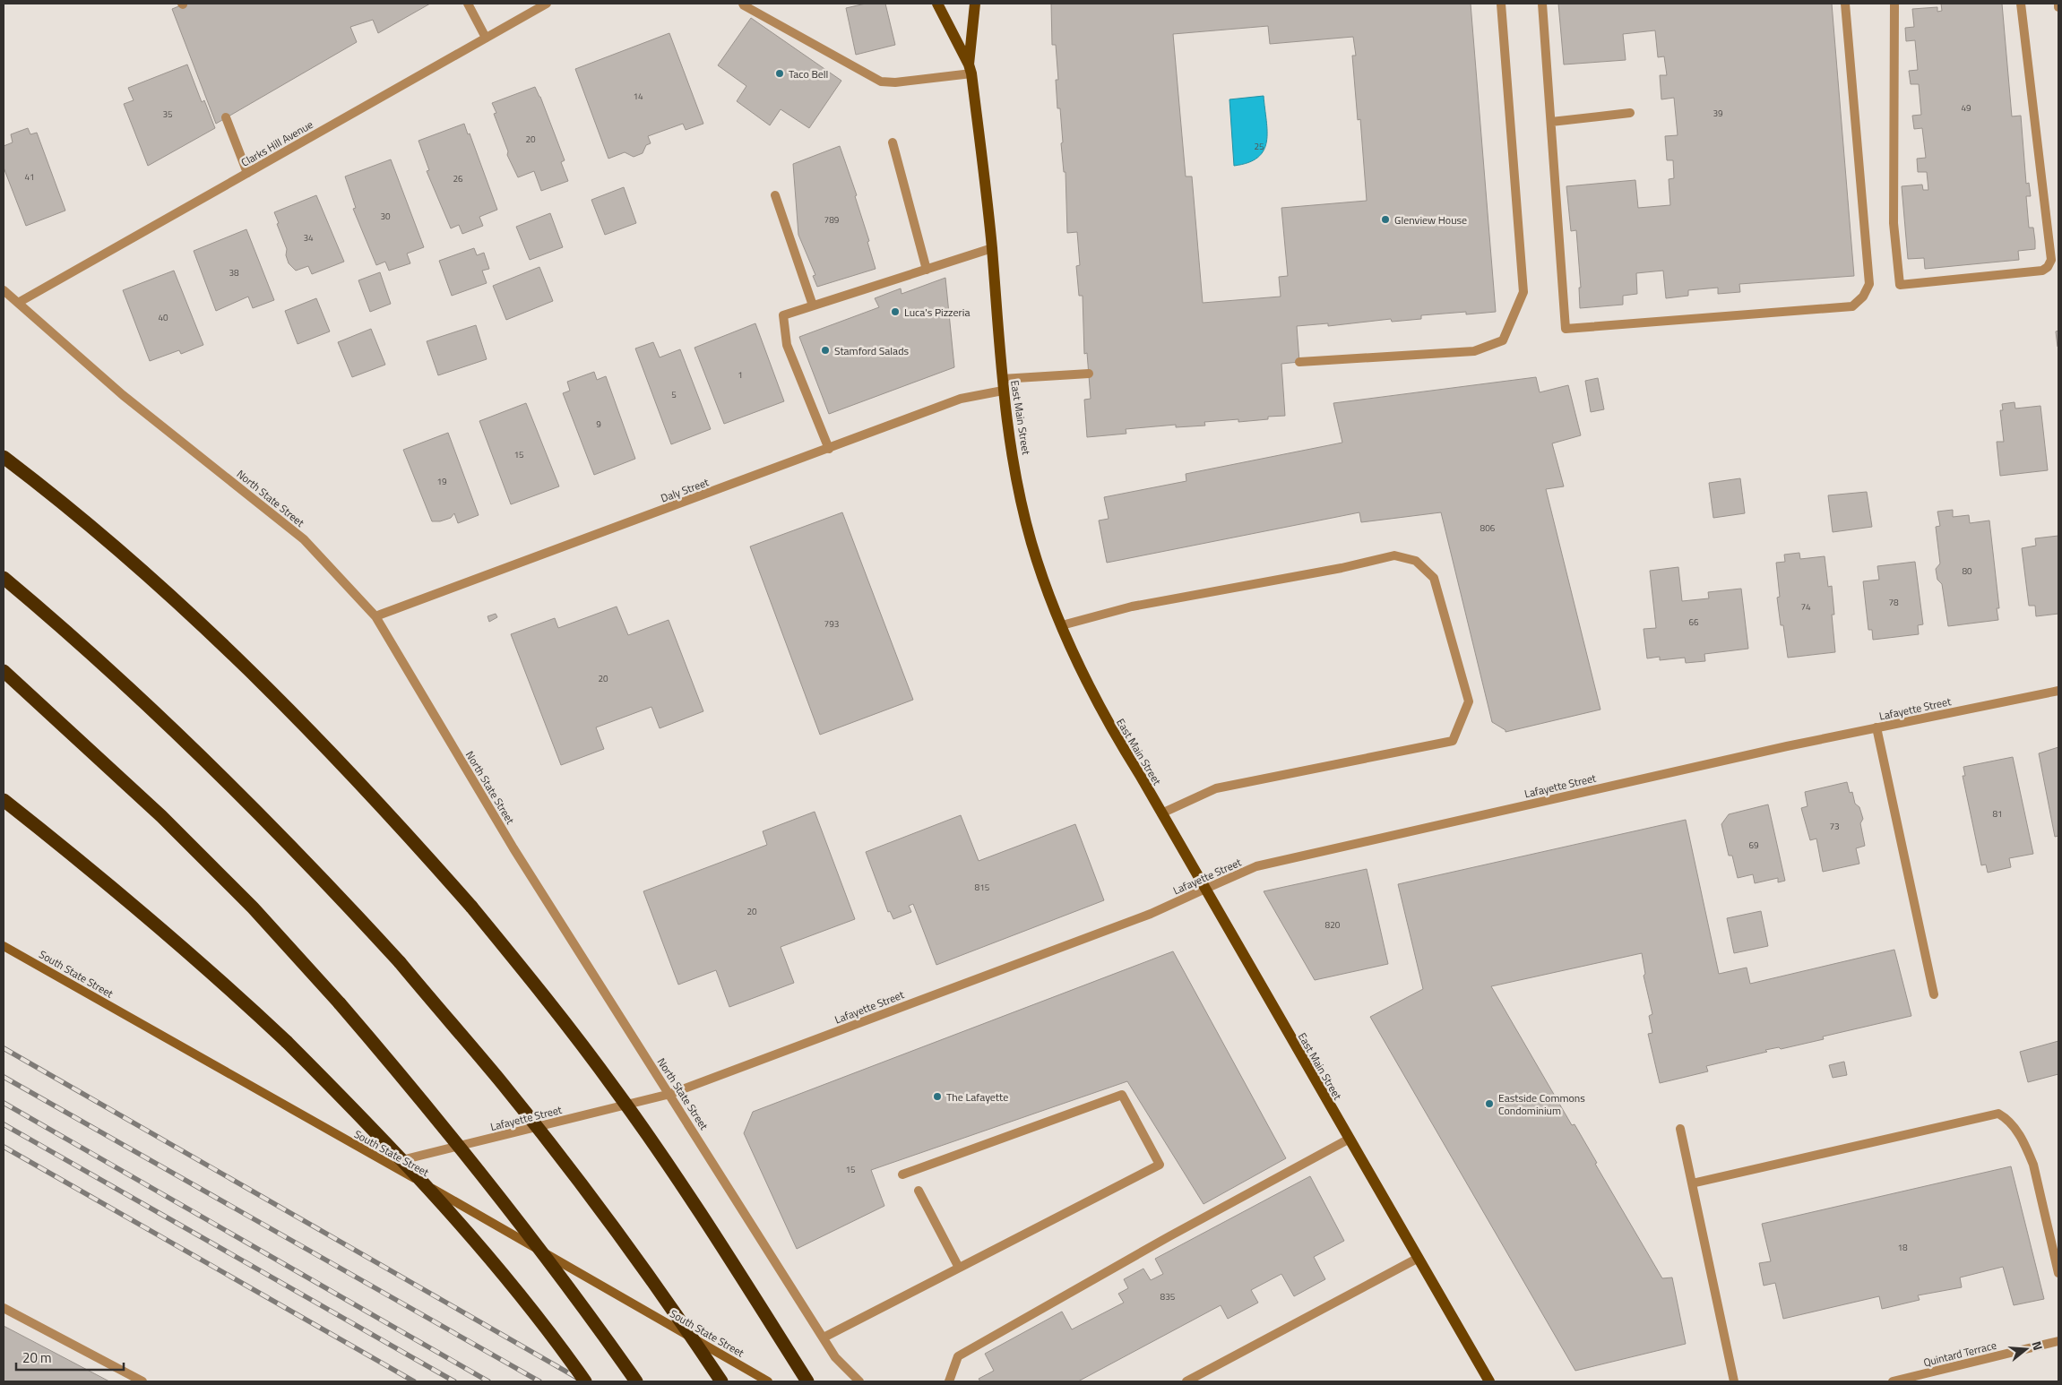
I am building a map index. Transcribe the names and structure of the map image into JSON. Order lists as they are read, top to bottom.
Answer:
{
  "streets": {
    "main road": ["East Main Street", "South State Street"],
    "street": [
      "Clarks Hill Avenue",
      "Daly Street",
      "North State Street",
      "Lafayette Street",
      "Quintard Terrace"
    ]
  },
  "crossings": [
    ["Clarks Hill Avenue", "North State Street"],
    ["East Main Street", "Daly Street"],
    ["East Main Street", "Lafayette Street"],
    ["Daly Street", "North State Street"],
    ["North State Street", "Lafayette Street"],
    ["Lafayette Street", "South State Street"]
  ],
  "places": [
    "Taco Bell",
    "Glenview House",
    "Luca's Pizzeria",
    "Stamford Salads",
    "The Lafayette",
    "Eastside Commons Condominium"
  ],
  "house_numbers": [
    "14",
    "49",
    "39",
    "35",
    "20",
    "25",
    "41",
    "26",
    "30",
    "789",
    "34",
    "38",
    "40",
    "1",
    "5",
    "9",
    "15",
    "19",
    "806",
    "80",
    "78",
    "74",
    "66",
    "793",
    "20",
    "81",
    "73",
    "69",
    "815",
    "20",
    "820",
    "15",
    "18",
    "835"
  ],
  "scale_bar": "20 m",
  "north": "right"
}
